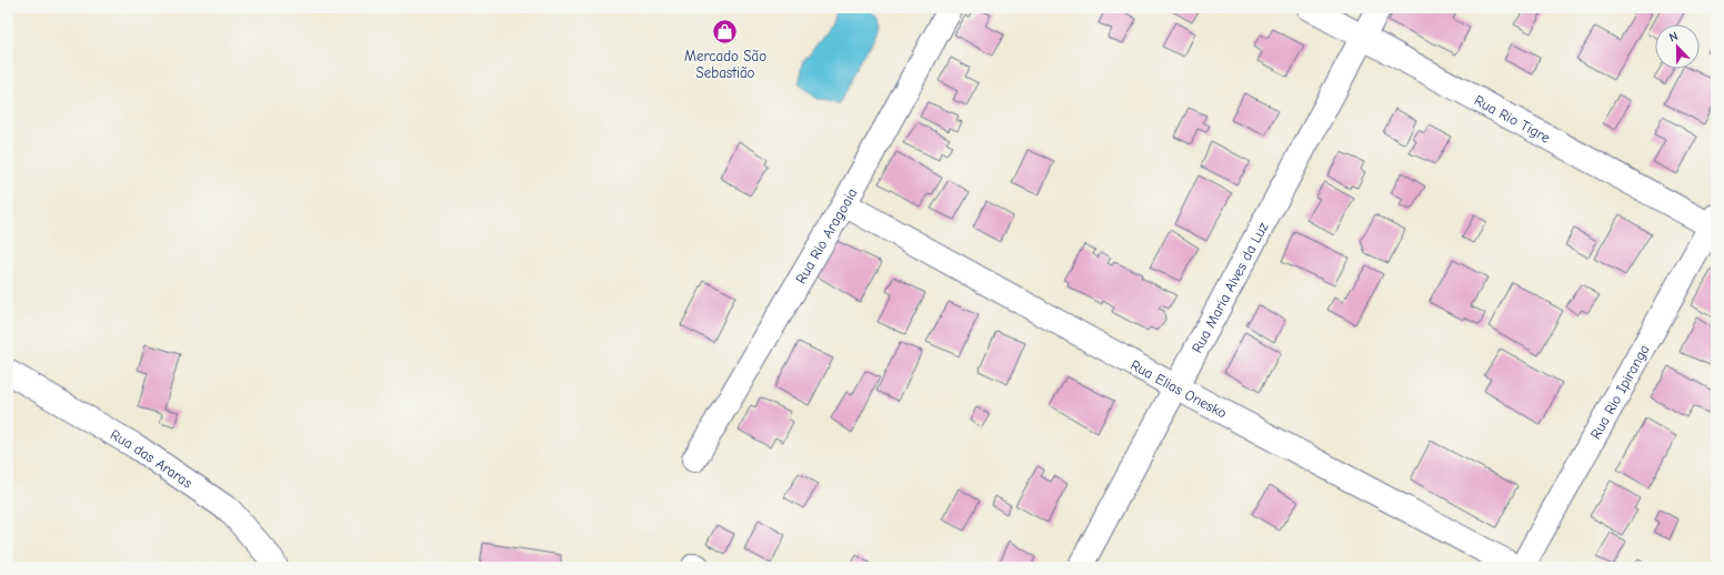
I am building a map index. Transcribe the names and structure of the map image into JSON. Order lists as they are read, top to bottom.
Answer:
{
  "streets": {
    "street": [
      "Rua Rio Tigre",
      "Rua Rio Aragoaia",
      "Rua Maria Alves da Luz",
      "Rua Elias Onesko",
      "Rua Rio Ipiranga",
      "Rua das Araras"
    ]
  },
  "crossings": [
    ["Rua Rio Tigre", "Rua Maria Alves da Luz"],
    ["Rua Rio Tigre", "Rua Rio Ipiranga"],
    ["Rua Rio Aragoaia", "Rua Elias Onesko"],
    ["Rua Maria Alves da Luz", "Rua Elias Onesko"]
  ],
  "places": {
    "shop": ["Mercado São Sebastião"]
  },
  "north": "top"
}
